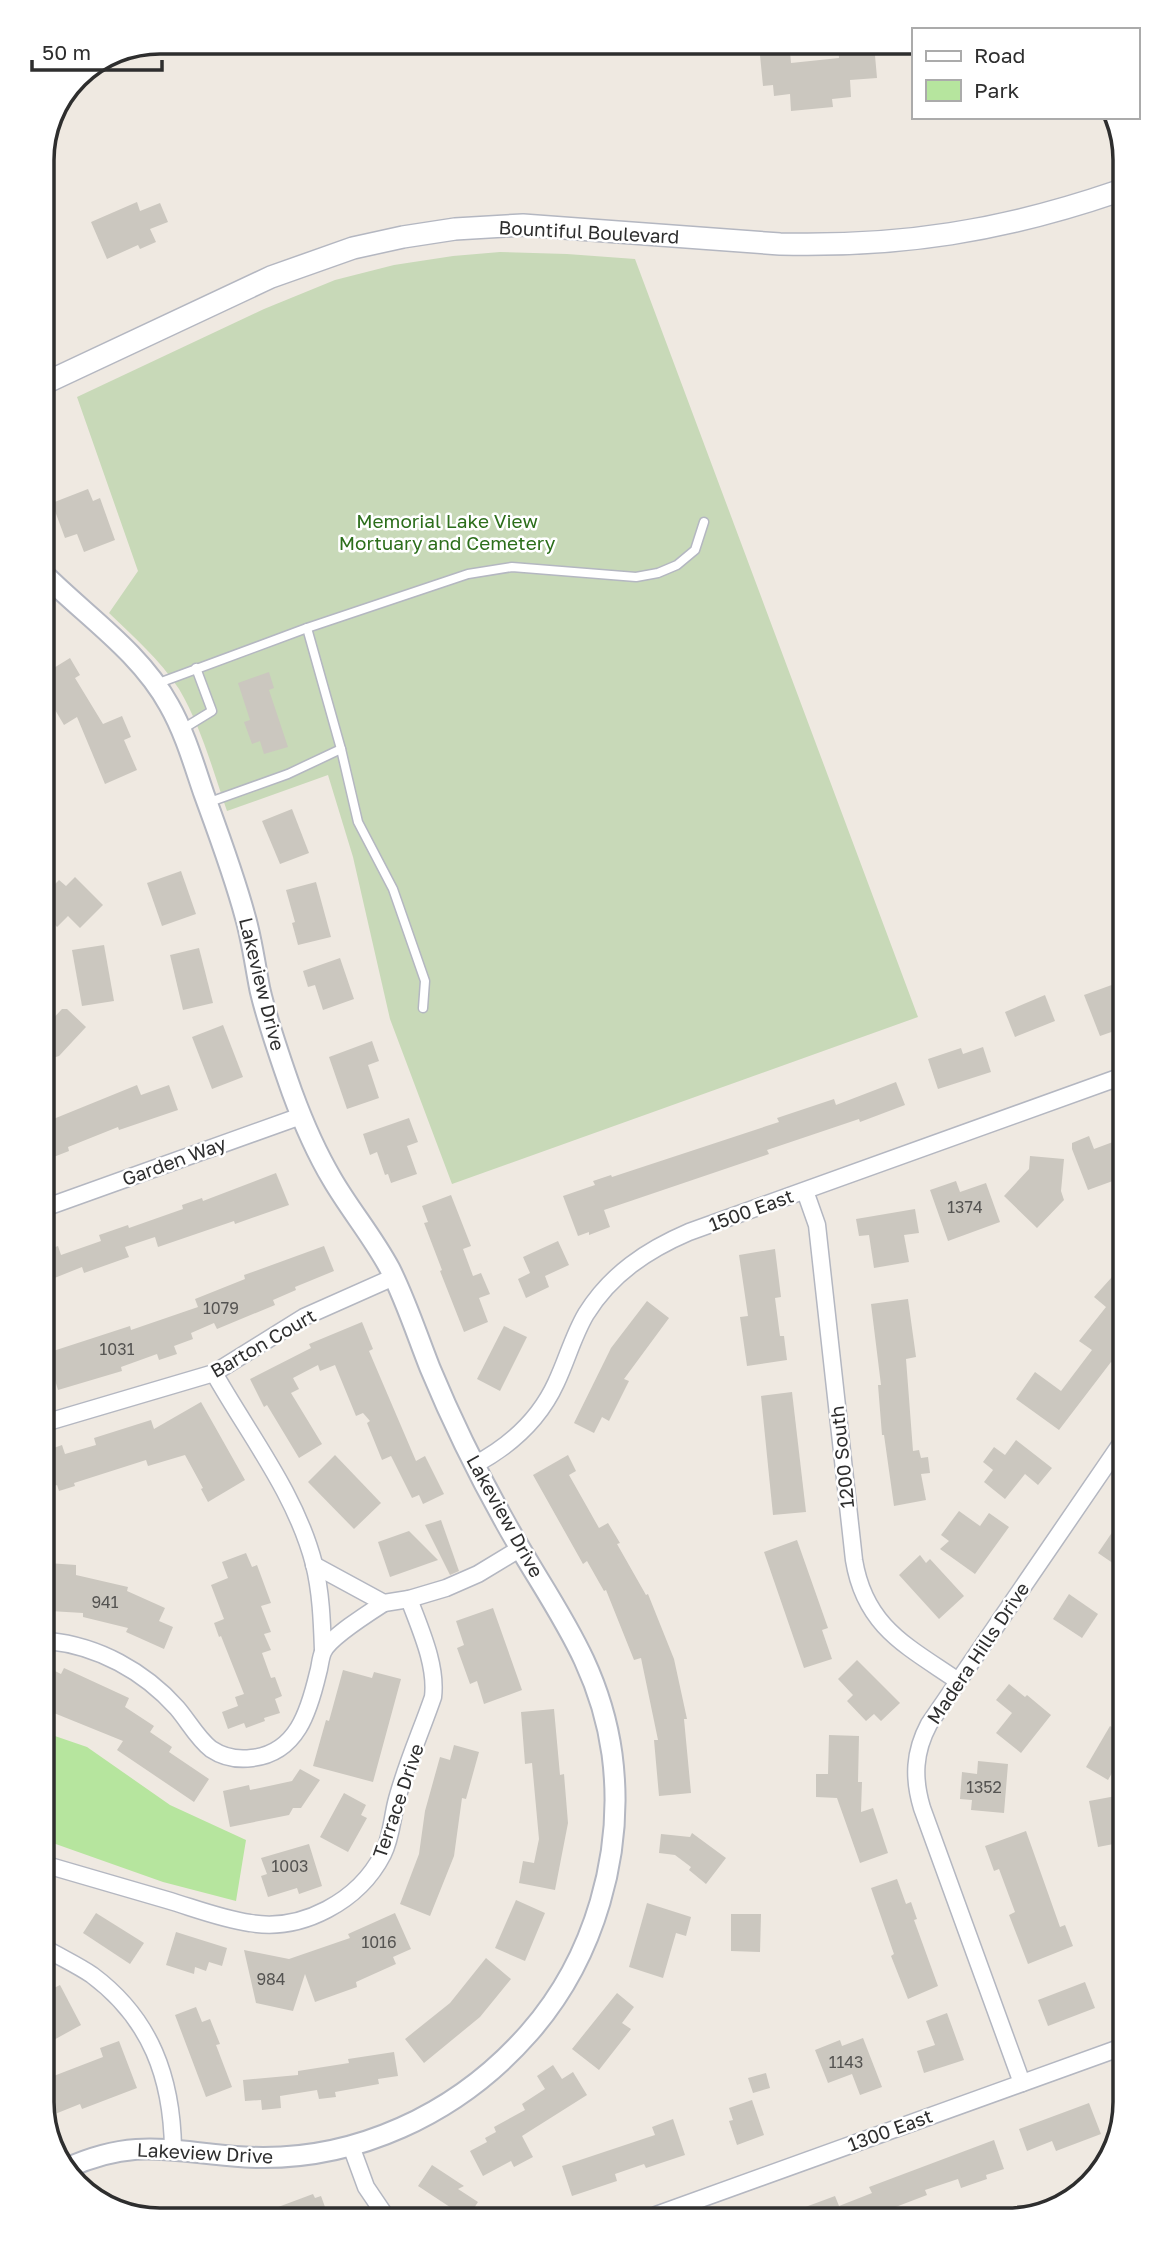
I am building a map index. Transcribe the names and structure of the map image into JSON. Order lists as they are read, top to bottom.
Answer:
{
  "streets": {
    "main road": ["Bountiful Boulevard"],
    "street": [
      "Lakeview Drive",
      "Garden Way",
      "1500 East",
      "Barton Court",
      "1200 South",
      "Madera Hills Drive",
      "Terrace Drive",
      "1300 East"
    ]
  },
  "crossings": [
    ["Lakeview Drive", "Garden Way"],
    ["Lakeview Drive", "1500 East"],
    ["Lakeview Drive", "Barton Court"],
    ["1500 East", "1200 South"],
    ["1200 South", "Madera Hills Drive"],
    ["Madera Hills Drive", "1300 East"]
  ],
  "parks": ["Memorial Lake View Mortuary and Cemetery"],
  "house_numbers": [
    "1374",
    "1079",
    "1031",
    "941",
    "1352",
    "1003",
    "1016",
    "984",
    "1143"
  ],
  "legend": ["Road", "Park"],
  "scale_bar": "50 m"
}
